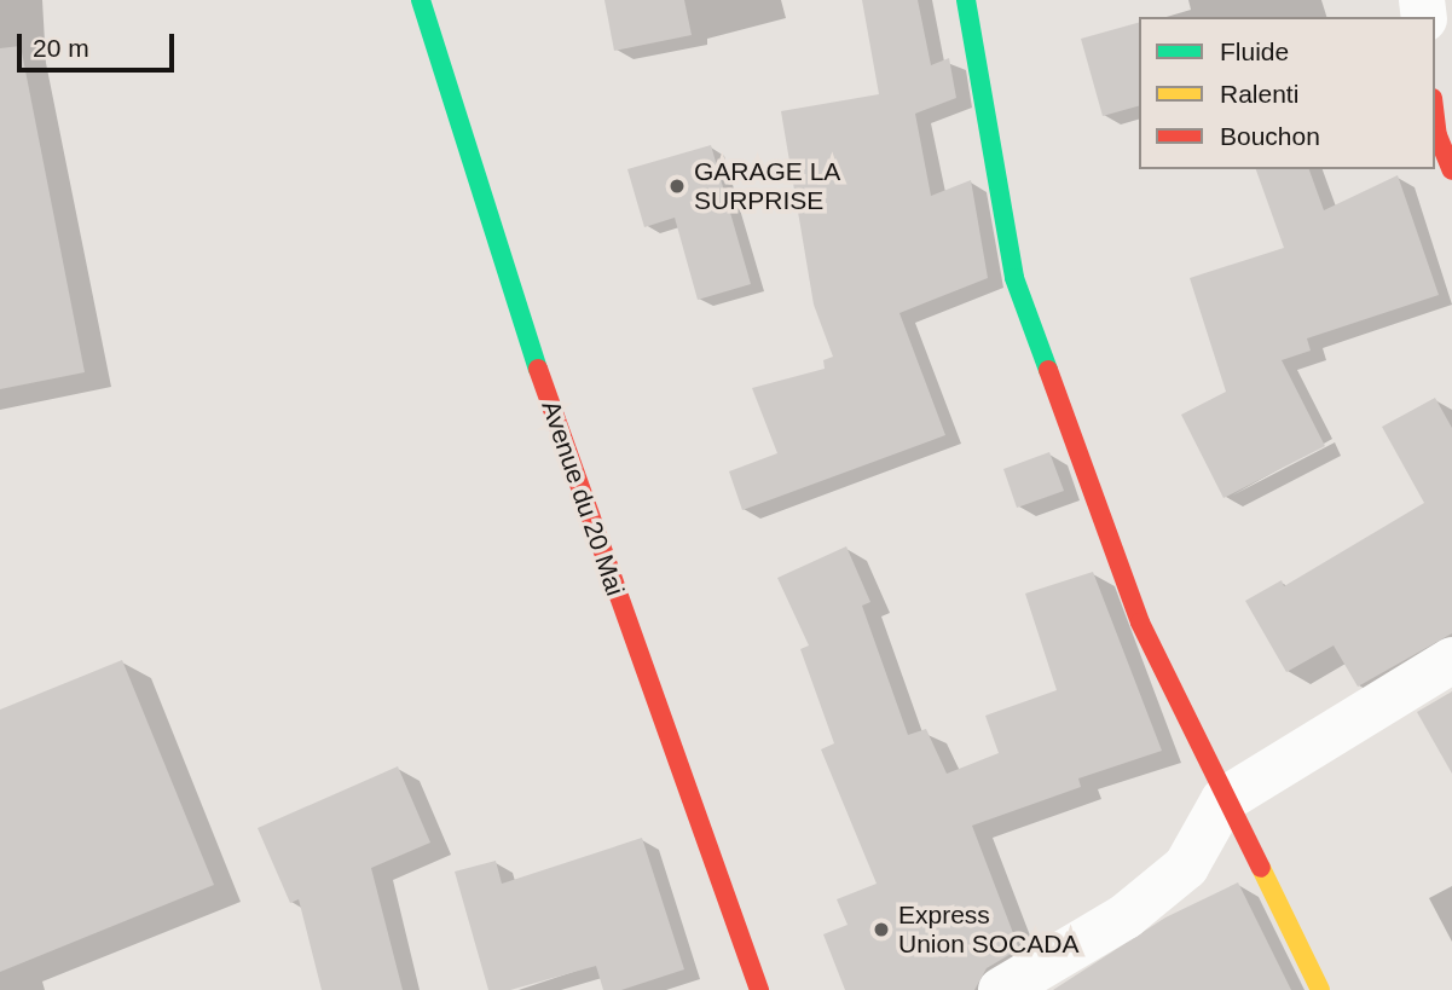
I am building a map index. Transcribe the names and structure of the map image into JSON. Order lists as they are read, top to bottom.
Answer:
{
  "streets": {
    "street": ["Avenue du 20 Mai"]
  },
  "places": ["GARAGE LA SURPRISE", "Express Union SOCADA"],
  "legend": ["Fluide", "Ralenti", "Bouchon"],
  "scale_bar": "20 m"
}
